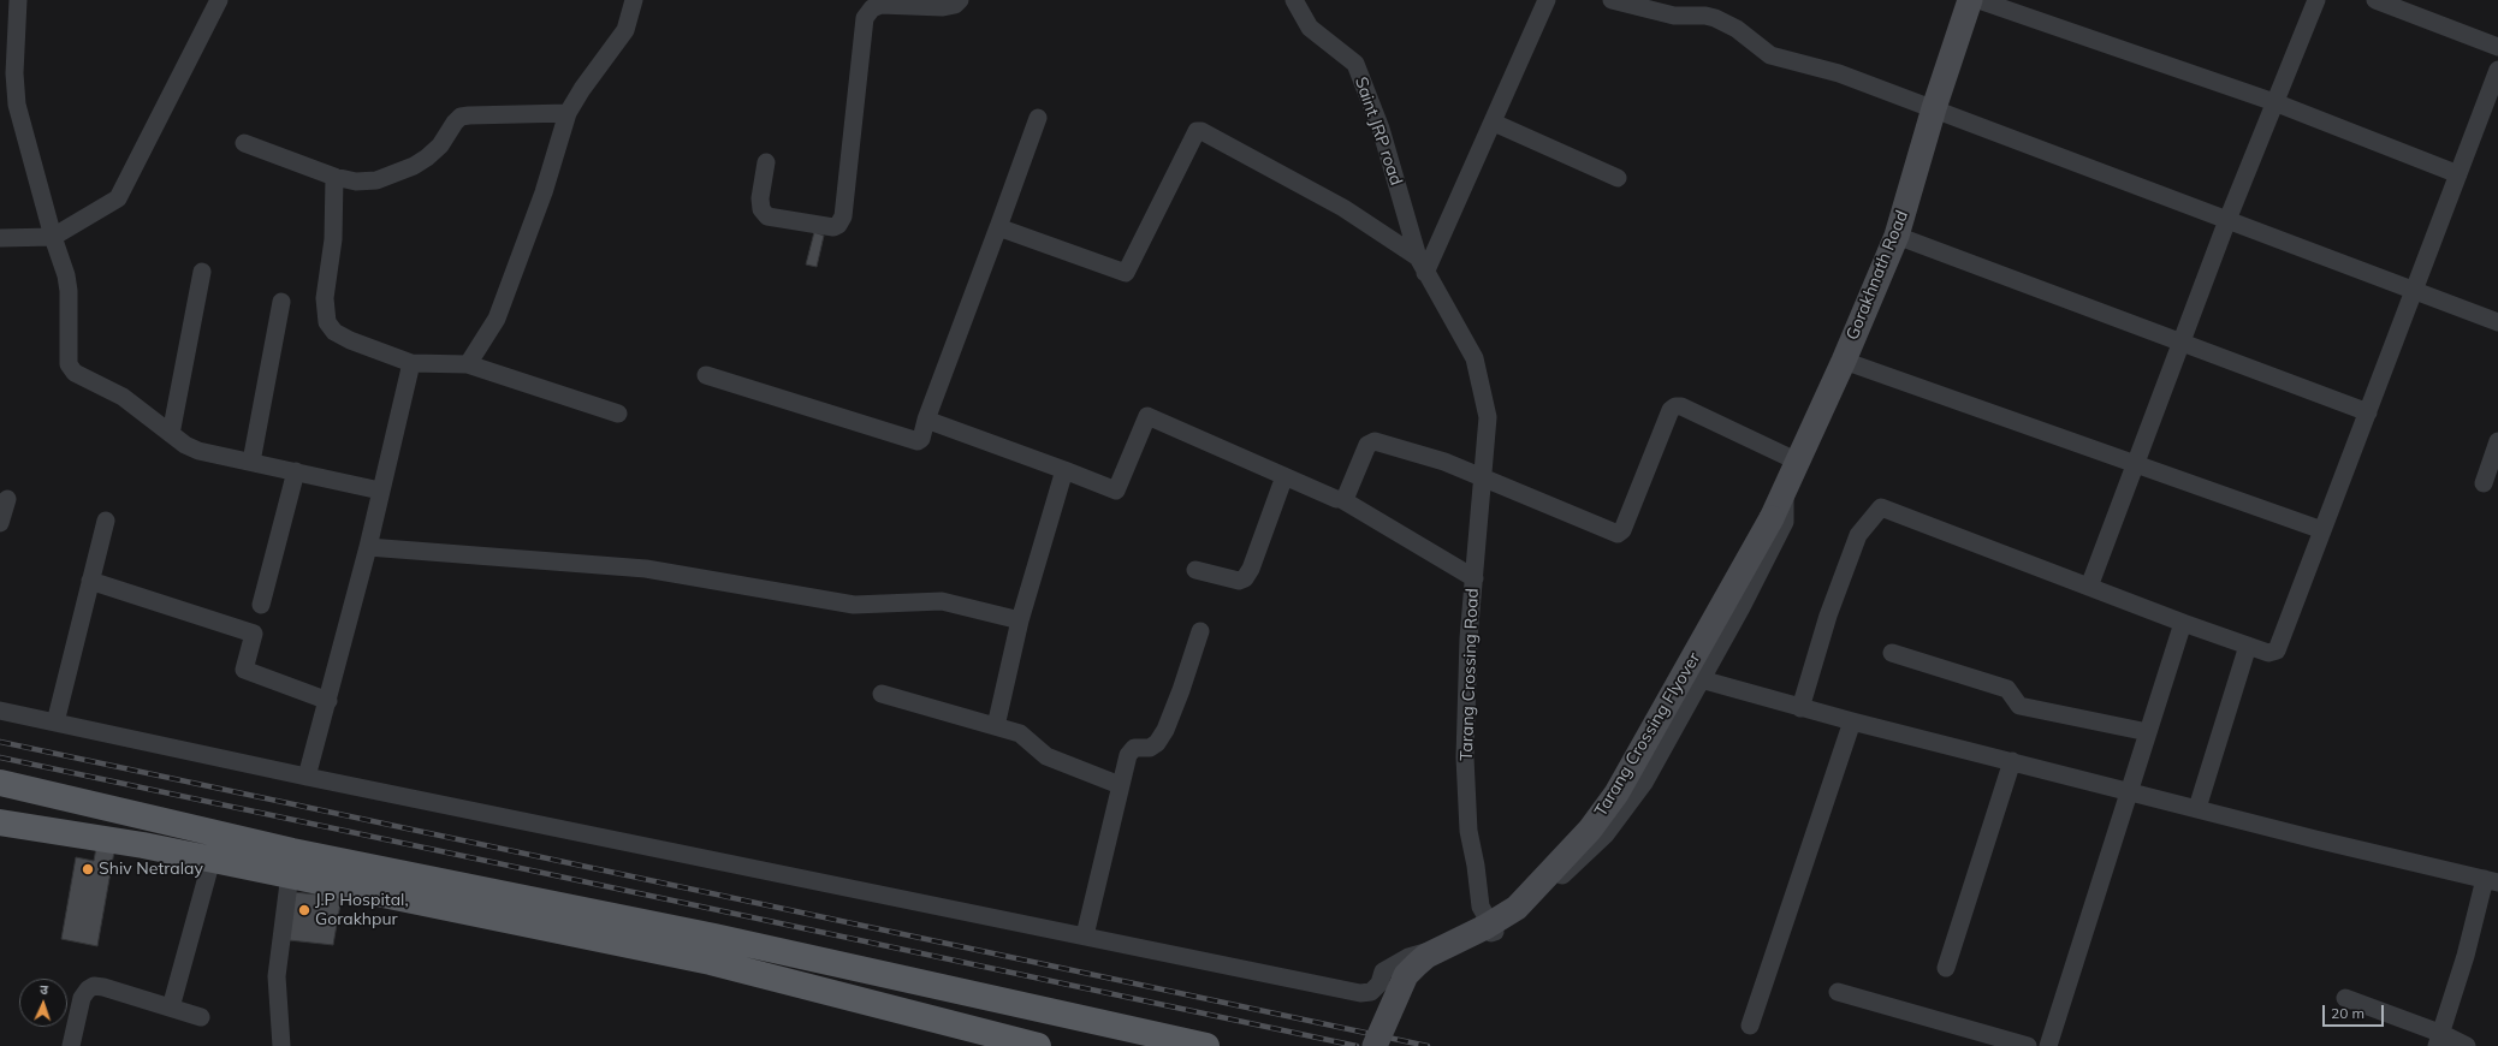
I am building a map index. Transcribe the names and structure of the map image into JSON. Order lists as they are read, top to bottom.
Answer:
{
  "streets": {
    "main road": ["Gorakhnath Road", "Tarang Crossing Flyover"],
    "street": ["Saint JRP road", "Tarang Crossing Road"]
  },
  "crossings": [
    ["Saint JRP road", "Tarang Crossing Road"],
    ["Gorakhnath Road", "Tarang Crossing Flyover"]
  ],
  "places": ["Shiv Netralay", "J.P Hospital, Gorakhpur"],
  "scale_bar": "20 m",
  "north": "top"
}
